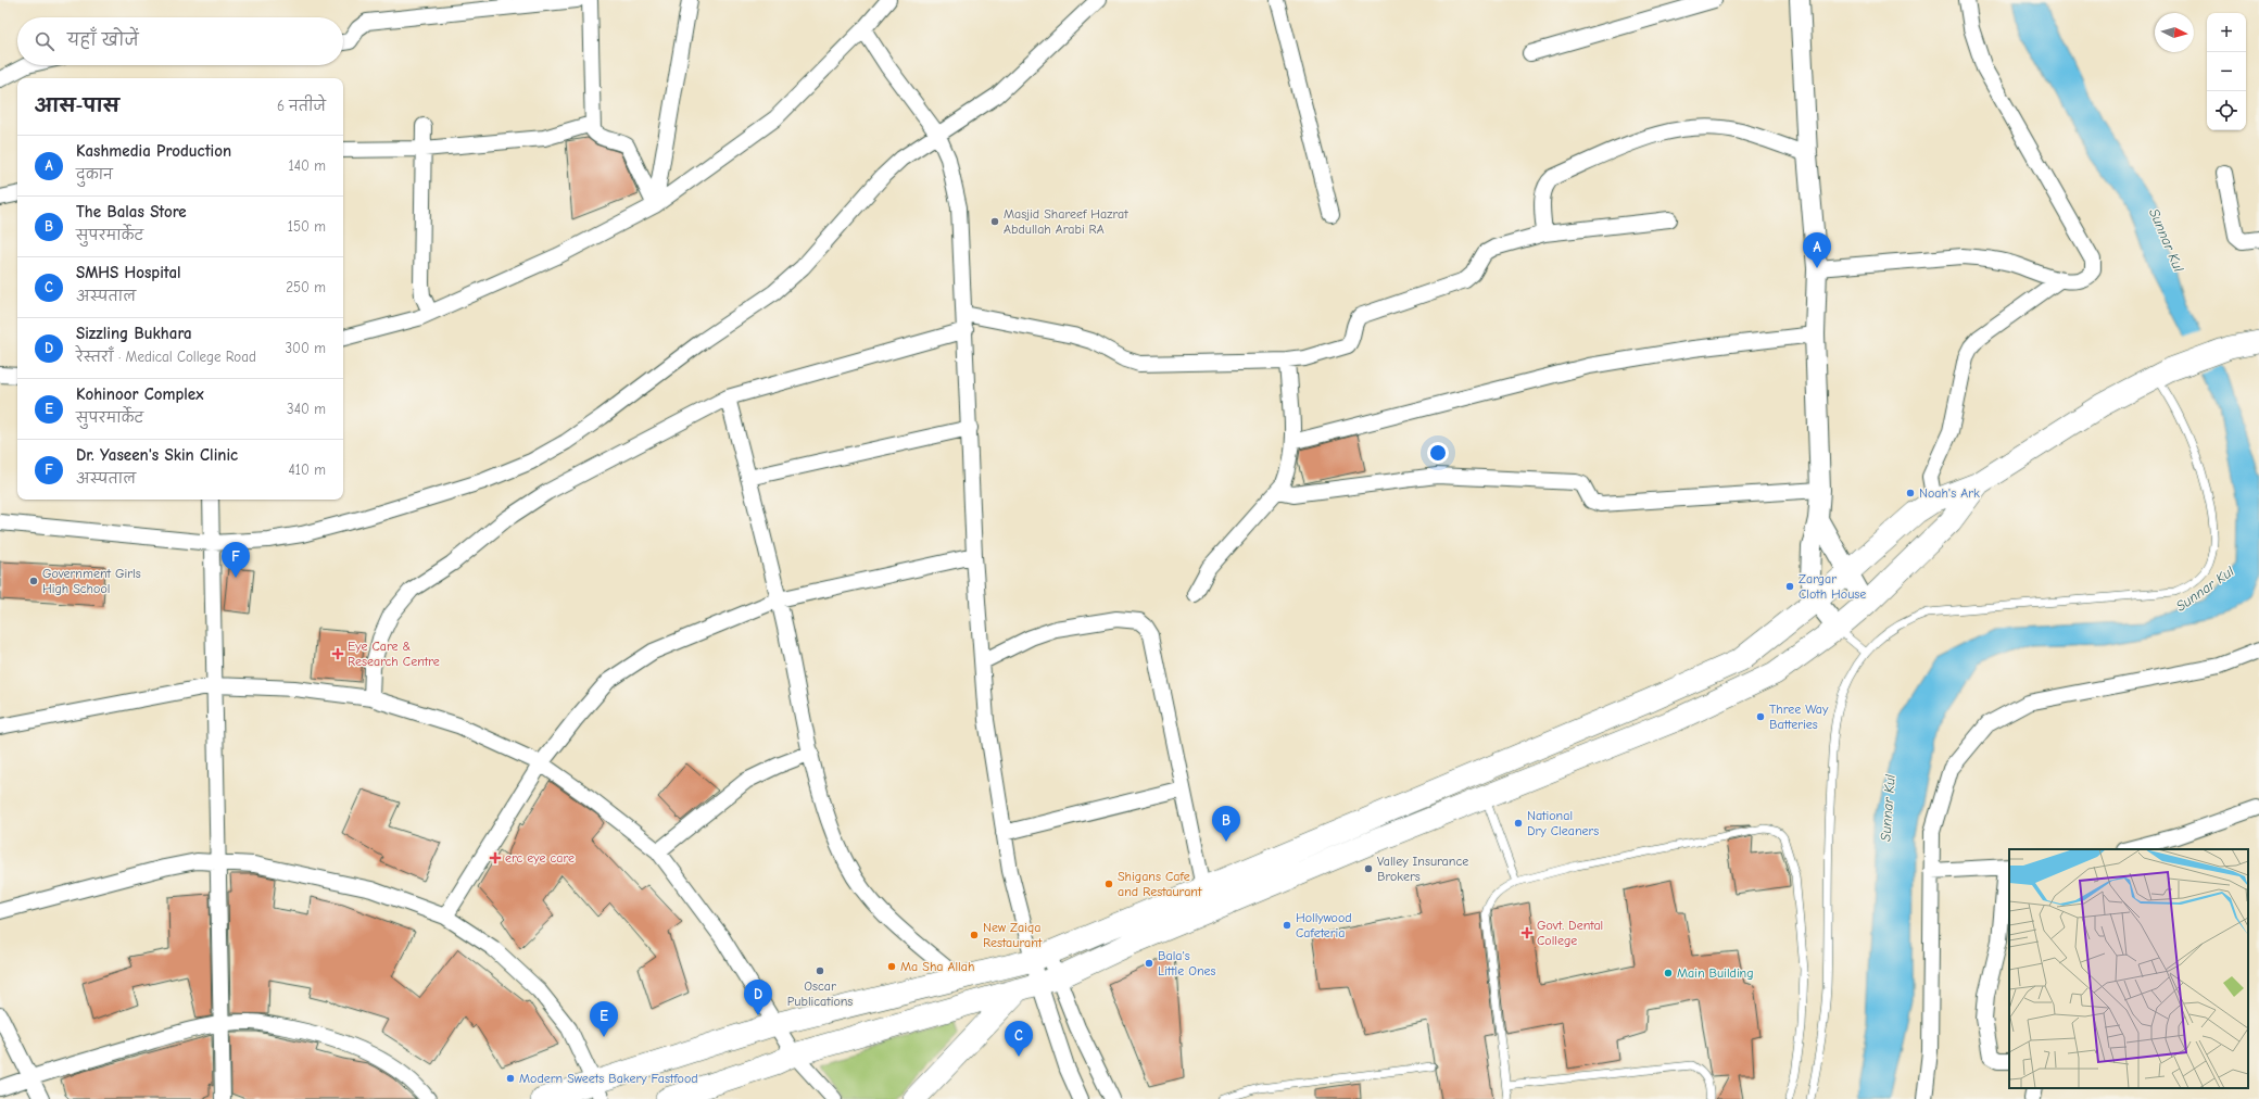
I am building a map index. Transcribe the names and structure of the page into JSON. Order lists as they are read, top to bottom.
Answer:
{
  "water": ["Sunnar Kul"],
  "places": {
    "other": [
      "Masjid Shareef Hazrat Abdullah Arabi RA",
      "Noah's Ark",
      "Government Girls High School",
      "Zargar Cloth House",
      "Three Way Batteries",
      "National Dry Cleaners",
      "Valley Insurance Brokers",
      "Shigans Cafe and Restaurant",
      "Hollywood Cafeteria",
      "New Zaiqa Restaurant",
      "Bala's Little Ones",
      "Ma Sha Allah",
      "Oscar Publications",
      "Main Building",
      "Modern Sweets Bakery Fastfood"
    ],
    "health": ["Eye Care & Research Centre", "erc eye care", "Govt. Dental College"]
  },
  "north": "right",
  "page": {
    "map_buttons": ["+", "−"],
    "search": "यहाँ खोजें",
    "heading": ["आस-पास", "6 नतीजे"],
    "list": [
      {
        "mark": "A",
        "name": "Kashmedia Production",
        "note": "दुकान",
        "value": "140 m"
      },
      {
        "mark": "B",
        "name": "The Balas Store",
        "note": "सुपरमार्केट",
        "value": "150 m"
      },
      {
        "mark": "C",
        "name": "SMHS Hospital",
        "note": "अस्पताल",
        "value": "250 m"
      },
      {
        "mark": "D",
        "name": "Sizzling Bukhara",
        "note": "रेस्तराँ · Medical College Road",
        "value": "300 m"
      },
      {
        "mark": "E",
        "name": "Kohinoor Complex",
        "note": "सुपरमार्केट",
        "value": "340 m"
      },
      {
        "mark": "F",
        "name": "Dr. Yaseen's Skin Clinic",
        "note": "अस्पताल",
        "value": "410 m"
      }
    ],
    "pins": [
      "A",
      "F",
      "B",
      "D",
      "E",
      "C"
    ]
  }
}
